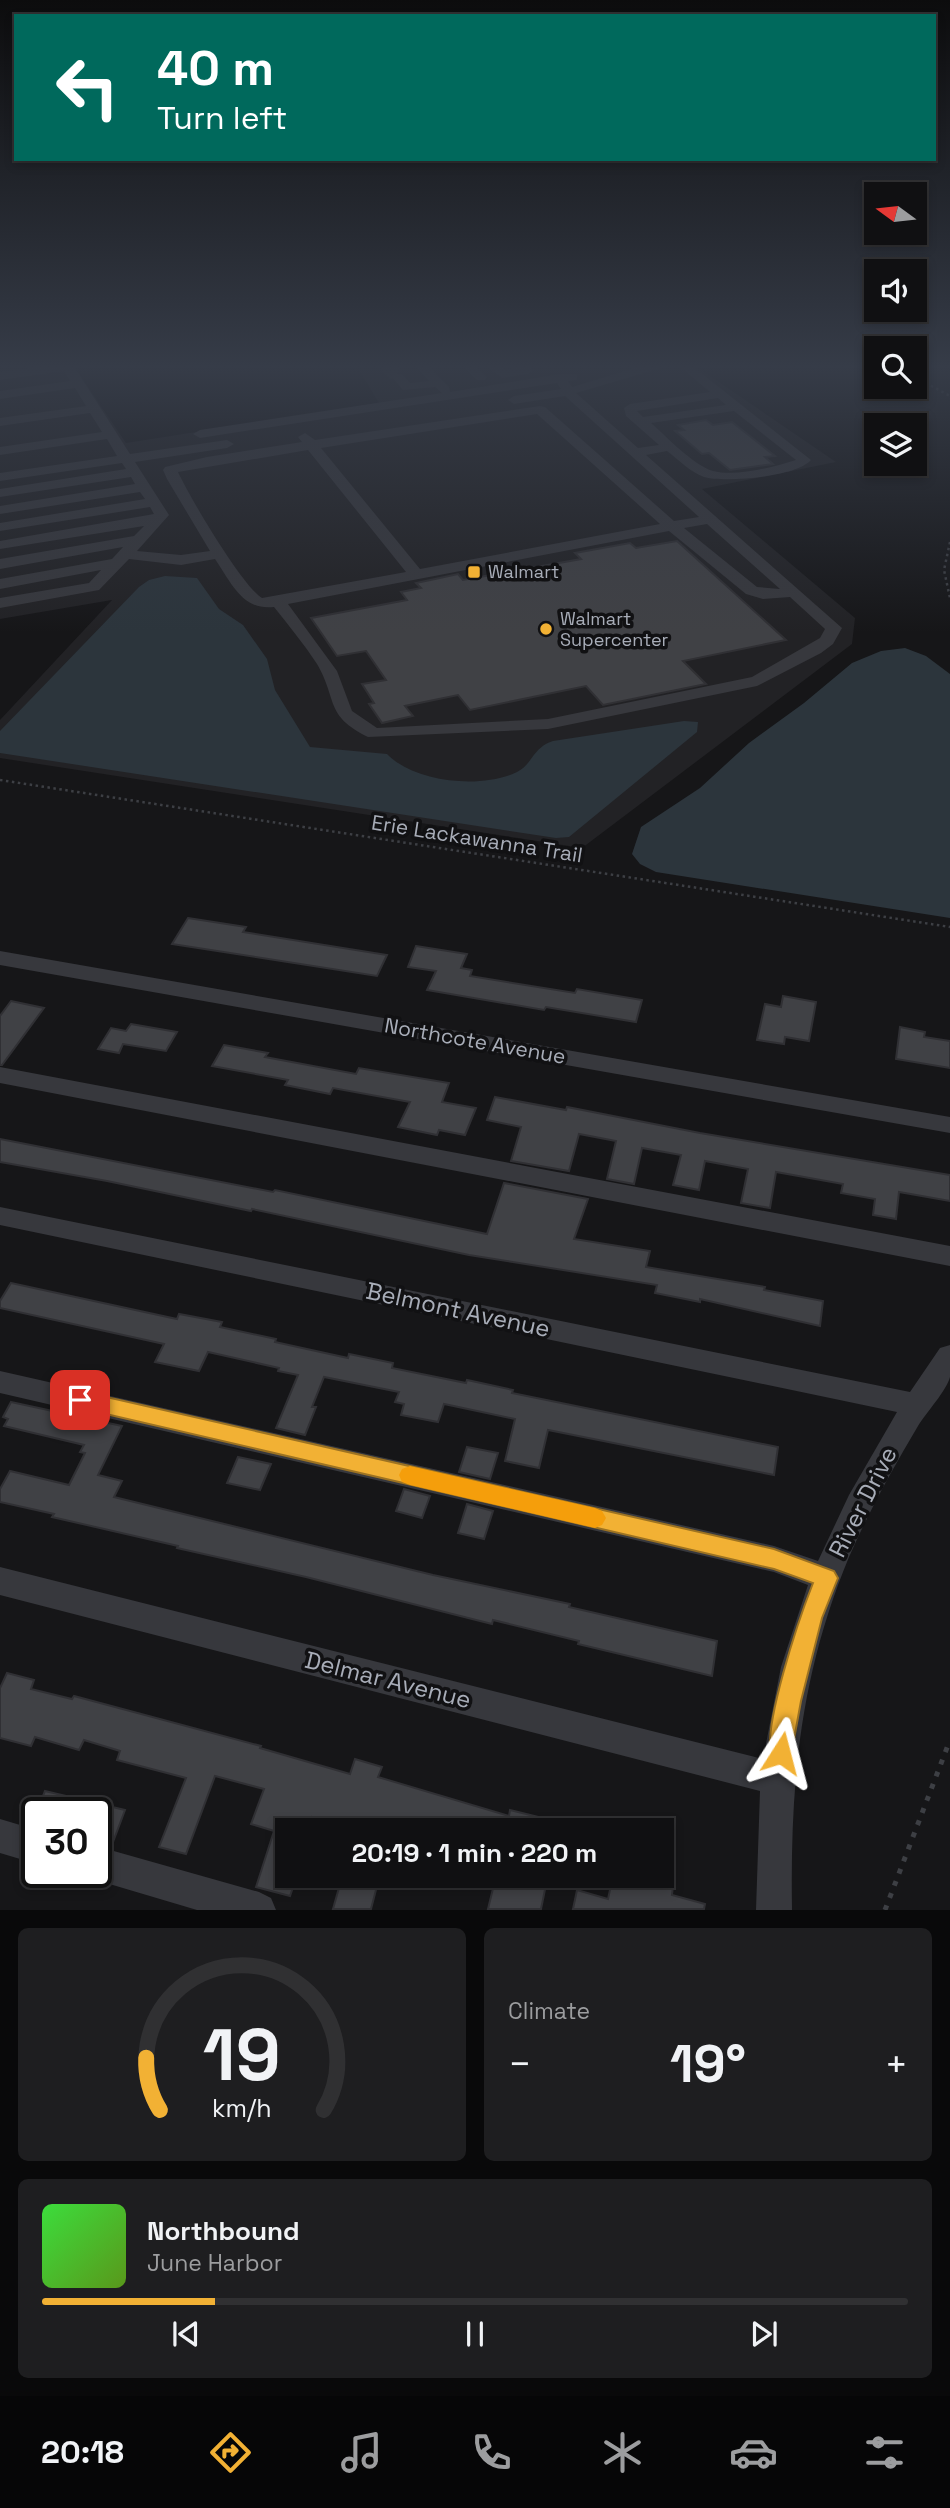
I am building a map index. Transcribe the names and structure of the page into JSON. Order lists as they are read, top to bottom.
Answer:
{
  "streets": {
    "street": [
      "Northcote Avenue",
      "Belmont Avenue",
      "River Drive",
      "Delmar Avenue"
    ],
    "path": ["Erie Lackawanna Trail"]
  },
  "crossings": [
    ["Belmont Avenue", "River Drive"],
    ["River Drive", "Delmar Avenue"]
  ],
  "places": {
    "transit": ["Walmart"],
    "other": ["Walmart Supercenter"]
  },
  "north": "left",
  "page": {
    "turn": ["40 m", "Turn left"],
    "limit": "30",
    "trip": "20:19 · 1 min · 220 m",
    "tile": "Climate",
    "heat": ["−", "19°", "+"],
    "song": ["Northbound", "June Harbor"],
    "tabs": "20:18",
    "gauge": ["19", "km/h"]
  }
}
